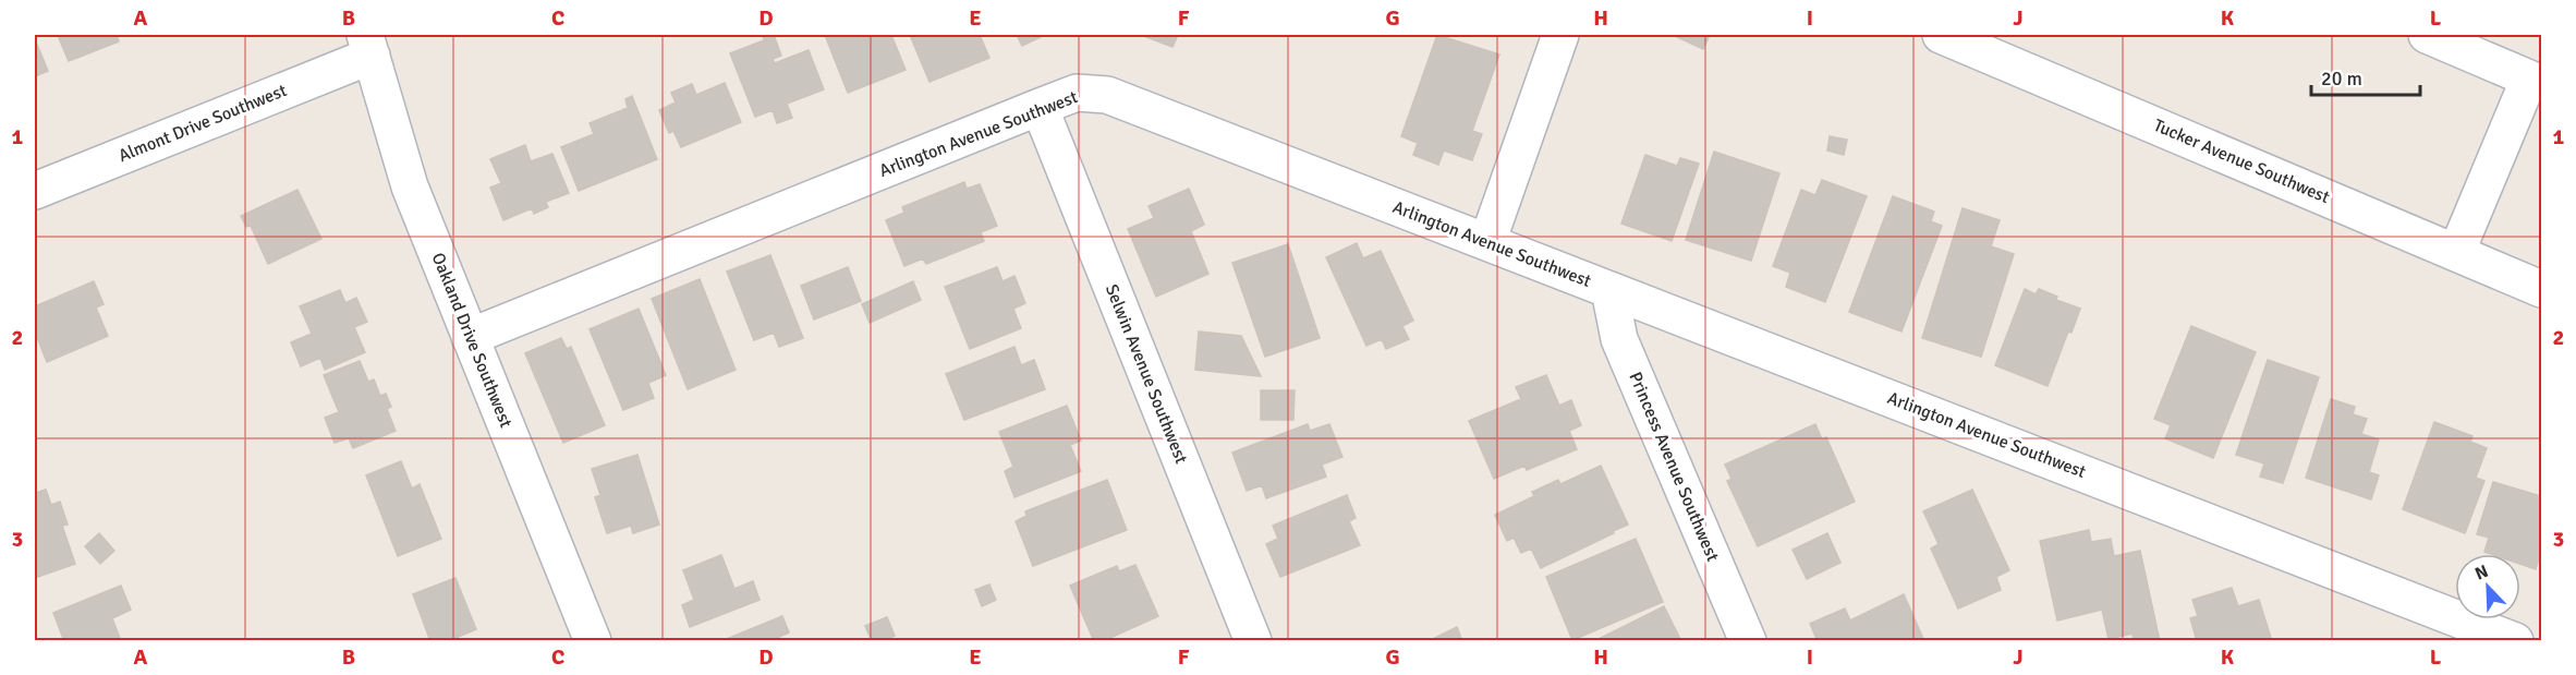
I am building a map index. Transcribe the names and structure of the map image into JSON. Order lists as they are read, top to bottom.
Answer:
{
  "streets": {
    "street": [
      "Almont Drive Southwest",
      "Arlington Avenue Southwest",
      "Tucker Avenue Southwest",
      "Oakland Drive Southwest",
      "Selwin Avenue Southwest",
      "Princess Avenue Southwest"
    ]
  },
  "crossings": [
    ["Almont Drive Southwest", "Oakland Drive Southwest"],
    ["Arlington Avenue Southwest", "Oakland Drive Southwest"],
    ["Arlington Avenue Southwest", "Selwin Avenue Southwest"],
    ["Arlington Avenue Southwest", "Princess Avenue Southwest"]
  ],
  "scale_bar": "20 m",
  "north": "top left",
  "grid": {
    "columns": [
      "A",
      "B",
      "C",
      "D",
      "E",
      "F",
      "G",
      "H",
      "I",
      "J",
      "K",
      "L"
    ],
    "rows": ["1", "2", "3"]
  }
}
